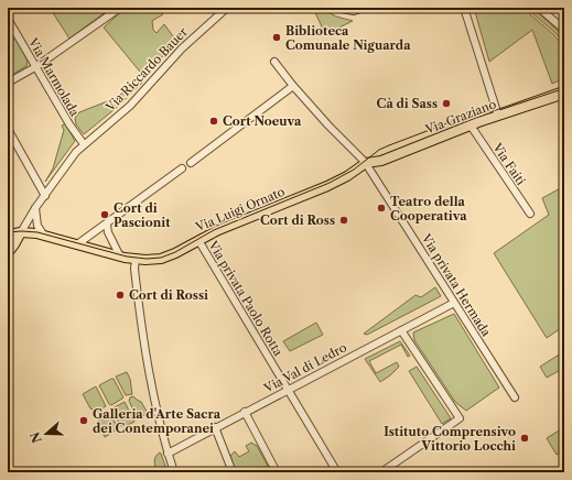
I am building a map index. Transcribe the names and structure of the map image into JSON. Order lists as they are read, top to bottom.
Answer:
{
  "streets": {
    "main road": ["Via Graziano", "Via Luigi Ornato"],
    "street": [
      "Via Riccardo Bauer",
      "Via Marmolada",
      "Via Faiti",
      "Via privata Hermada",
      "Via privata Paolo Rotta",
      "Via Val di Ledro"
    ]
  },
  "crossings": [
    ["Via Riccardo Bauer", "Via Marmolada"],
    ["Via Riccardo Bauer", "Via Luigi Ornato"],
    ["Via Graziano", "Via Faiti"],
    ["Via Graziano", "Via Luigi Ornato"],
    ["Via Graziano", "Via privata Hermada"],
    ["Via Luigi Ornato", "Via privata Hermada"],
    ["Via Luigi Ornato", "Via privata Paolo Rotta"],
    ["Via privata Hermada", "Via Val di Ledro"],
    ["Via privata Paolo Rotta", "Via Val di Ledro"]
  ],
  "places": [
    "Biblioteca Comunale Niguarda",
    "Cà di Sass",
    "Cort Noeuva",
    "Teatro della Cooperativa",
    "Cort di Pascionit",
    "Cort di Ross",
    "Cort di Rossi",
    "Galleria d'Arte Sacra dei Contemporanei",
    "Istituto Comprensivo Vittorio Locchi"
  ],
  "north": "left"
}
